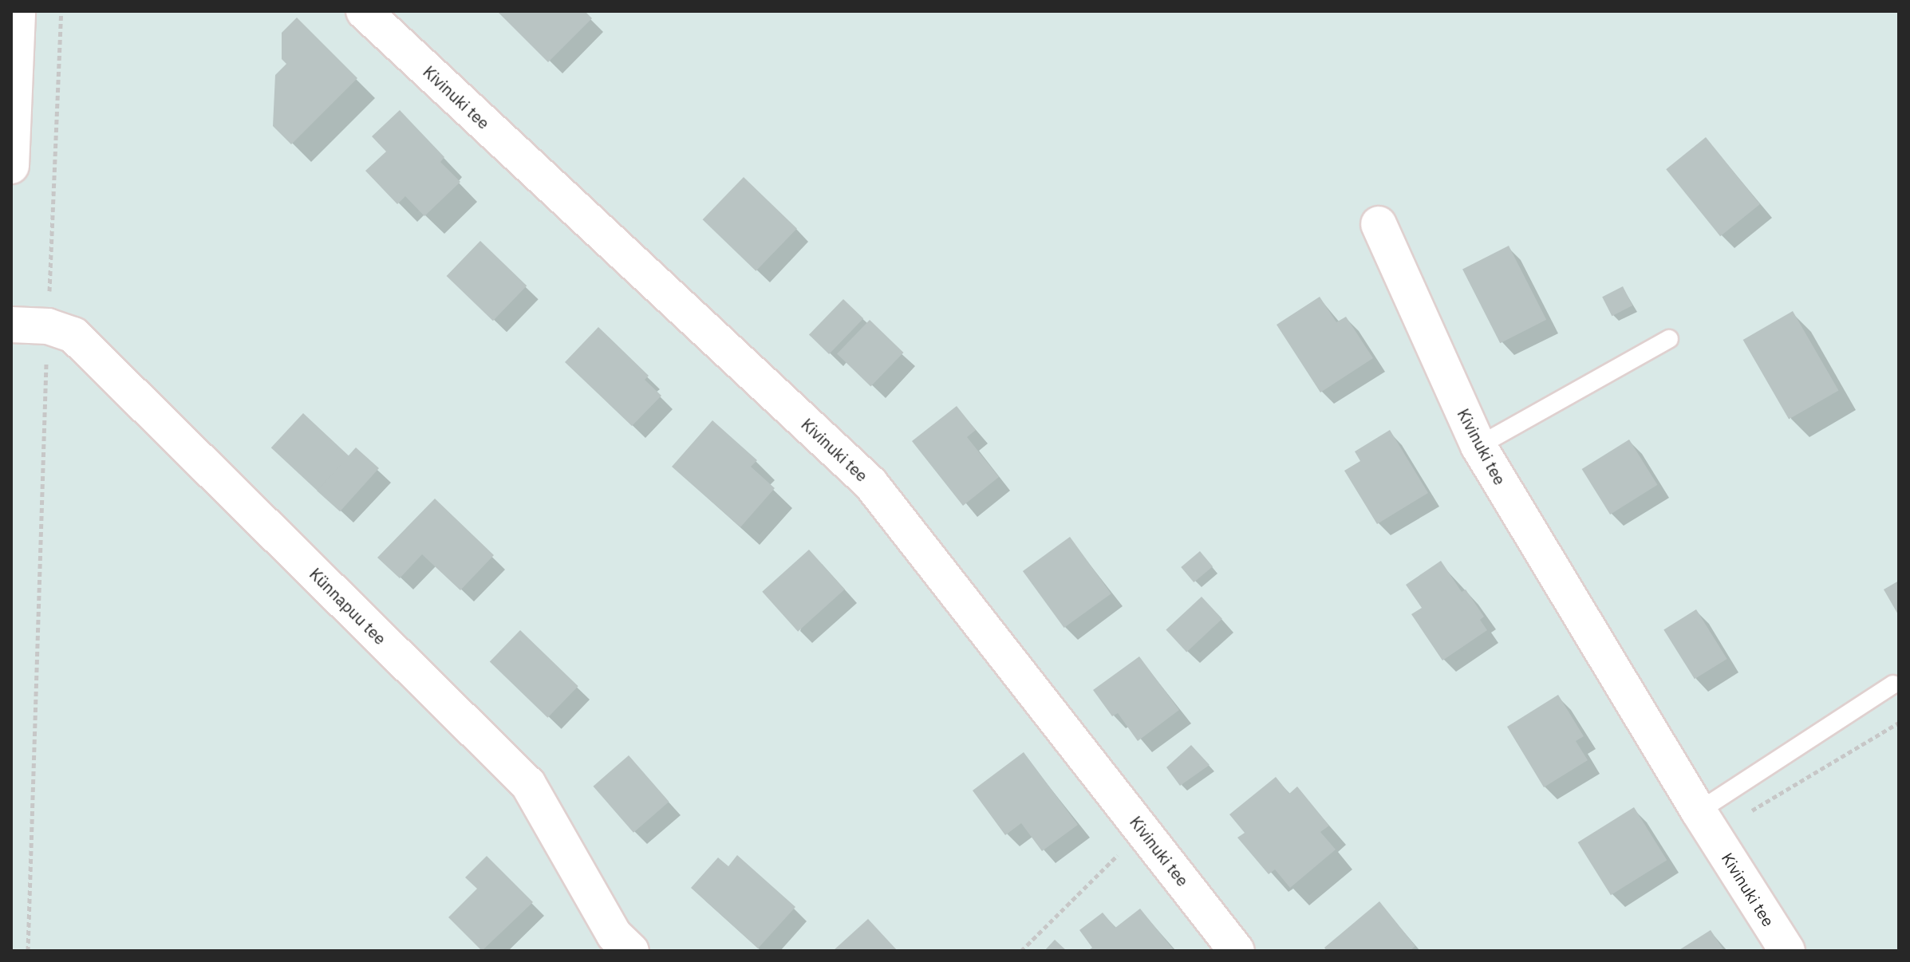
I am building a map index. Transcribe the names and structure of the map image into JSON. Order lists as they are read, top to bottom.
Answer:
{
  "streets": {
    "street": ["Kivinuki tee", "Künnapuu tee"]
  }
}
